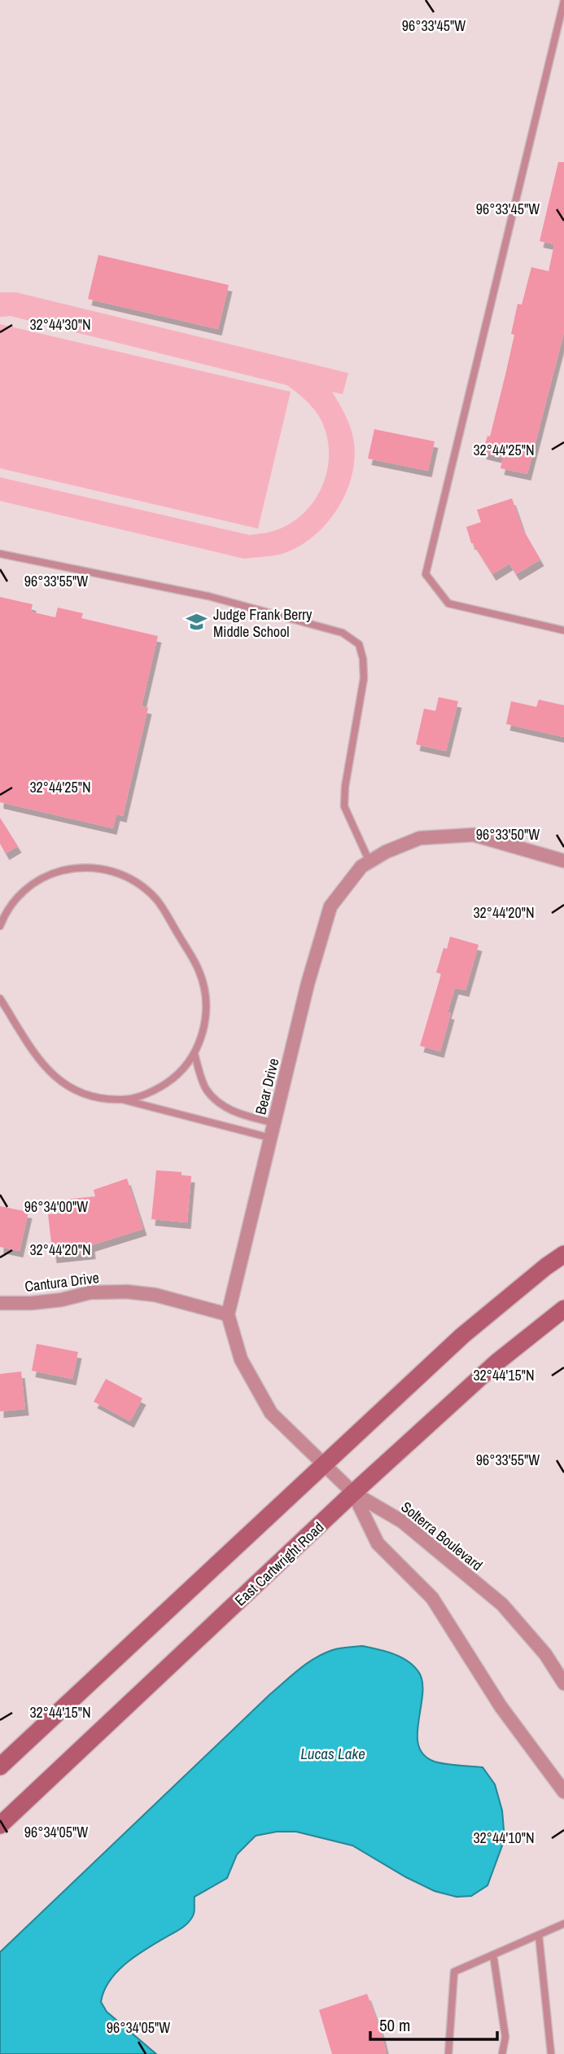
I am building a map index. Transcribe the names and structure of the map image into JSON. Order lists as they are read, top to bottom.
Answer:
{
  "streets": {
    "main road": ["East Cartwright Road"],
    "street": ["Bear Drive", "Cantura Drive", "Solterra Boulevard"]
  },
  "crossings": [
    ["Bear Drive", "Cantura Drive"],
    ["Bear Drive", "Solterra Boulevard"],
    ["Bear Drive", "East Cartwright Road"],
    ["Solterra Boulevard", "East Cartwright Road"]
  ],
  "water": ["Lucas Lake"],
  "places": {
    "school or university": ["Judge Frank Berry Middle School"]
  },
  "scale_bar": "50 m",
  "coordinates": [
    "96°33'45\"W",
    "32°44'30\"N",
    "32°44'25\"N",
    "96°33'55\"W",
    "96°33'50\"W",
    "32°44'20\"N",
    "96°34'00\"W",
    "32°44'15\"N",
    "96°34'05\"W",
    "32°44'10\"N"
  ]
}
